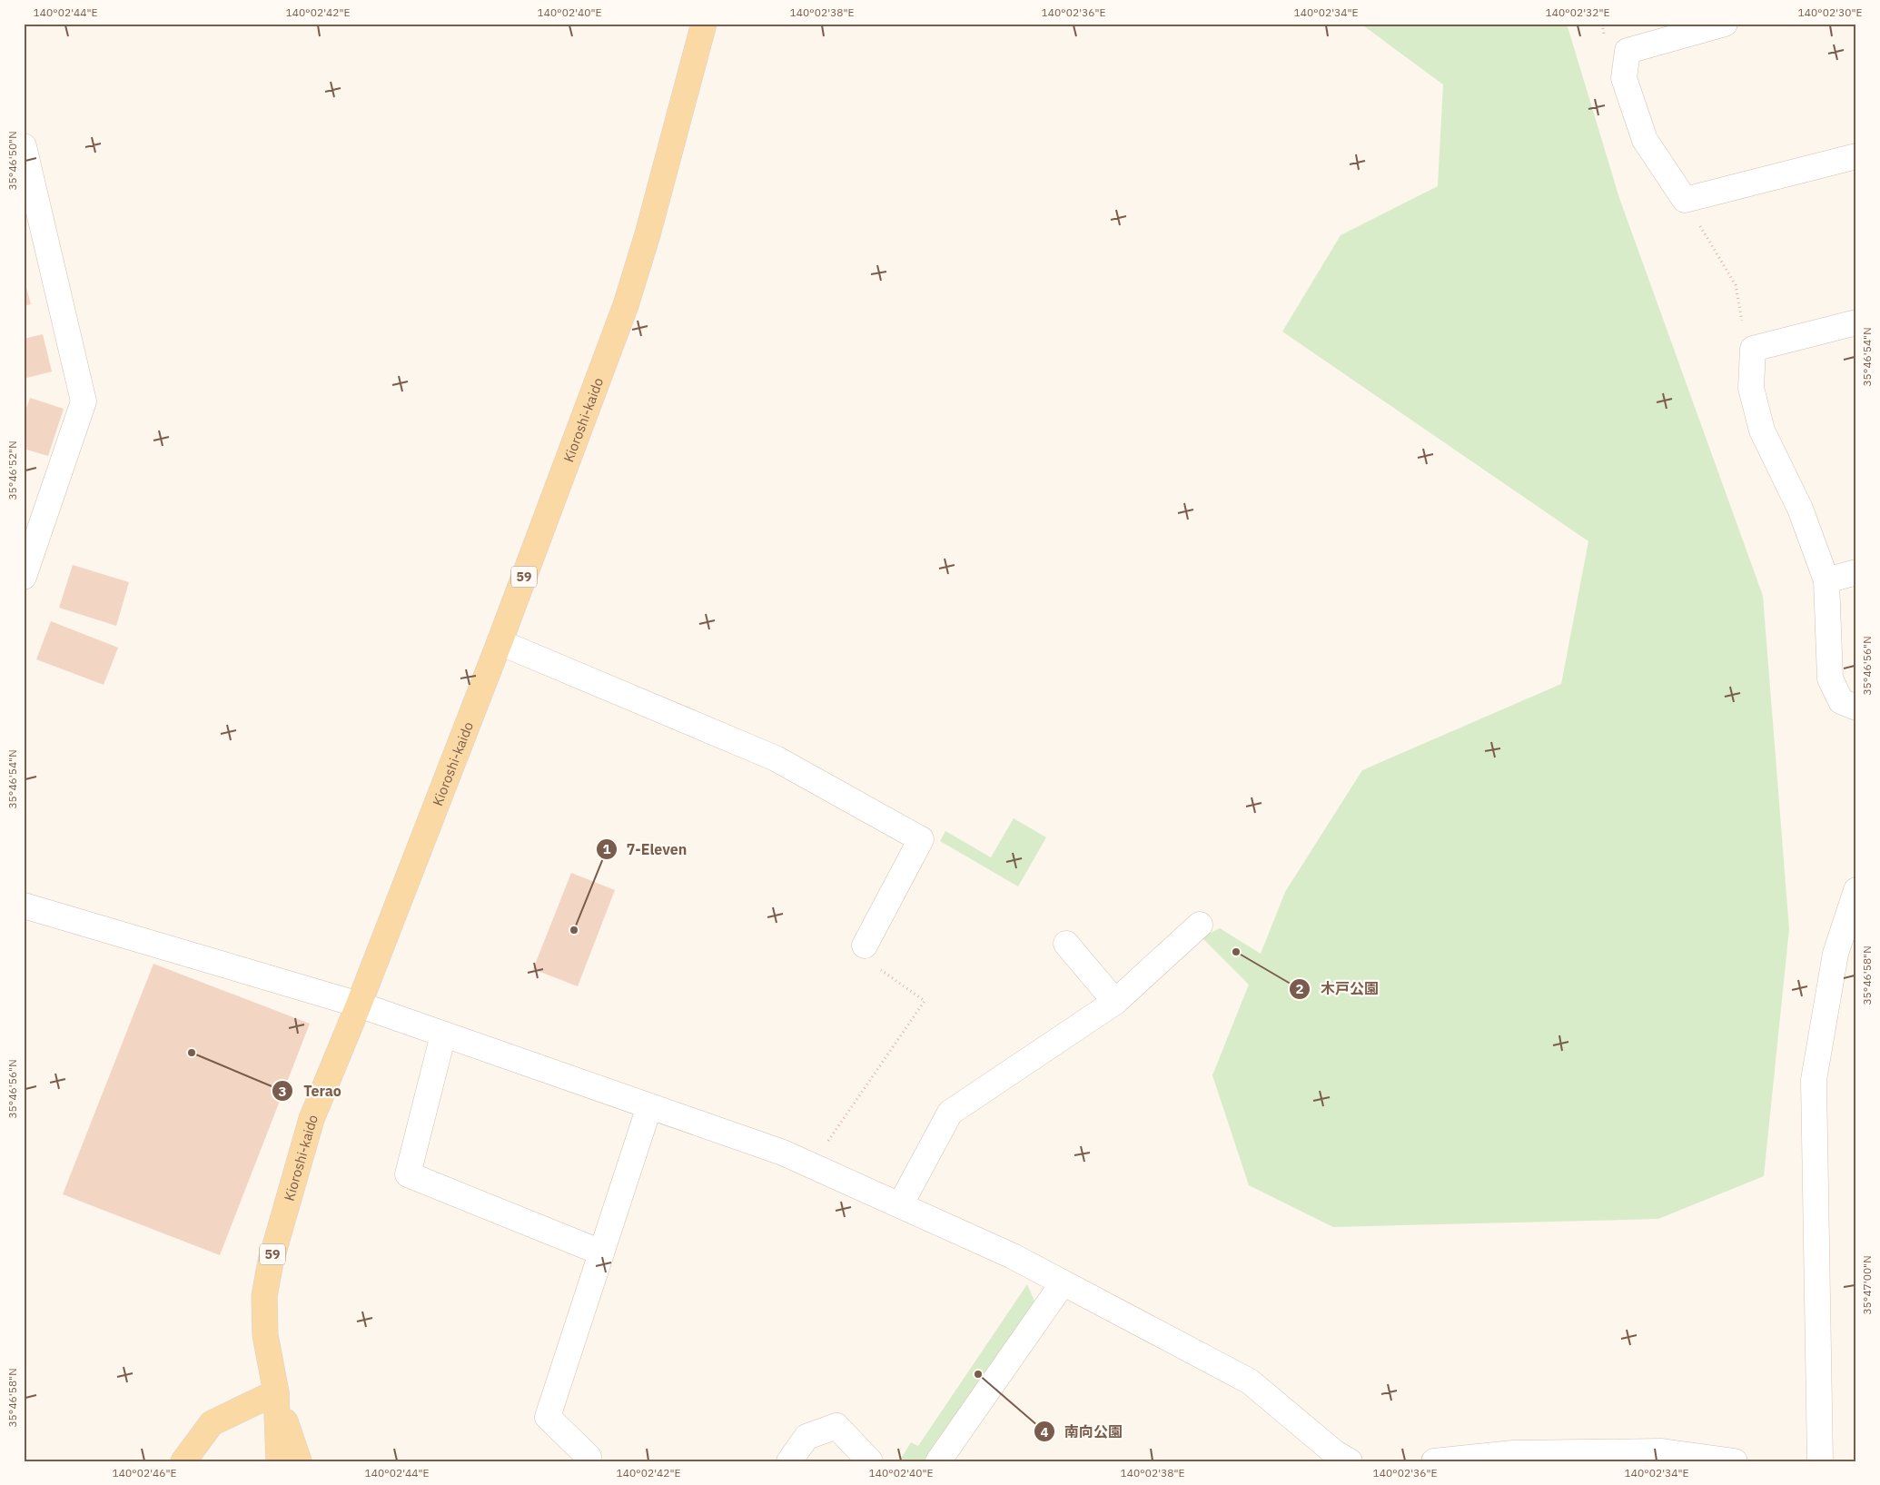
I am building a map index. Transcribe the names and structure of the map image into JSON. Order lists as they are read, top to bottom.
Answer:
{
  "streets": {
    "main road": ["Kioroshi-kaido", "59"]
  },
  "crossings": [
    ["Kioroshi-kaido", "59"]
  ],
  "places": [
    "7-Eleven",
    "木戸公園",
    "Terao",
    "南向公園"
  ],
  "coordinates": [
    "140°02'44\"E",
    "140°02'42\"E",
    "140°02'40\"E",
    "140°02'38\"E",
    "140°02'36\"E",
    "140°02'34\"E",
    "140°02'32\"E",
    "140°02'30\"E",
    "35°46'50\"N",
    "35°46'54\"N",
    "35°46'52\"N",
    "35°46'56\"N",
    "35°46'58\"N",
    "35°47'00\"N",
    "140°02'46\"E"
  ]
}
